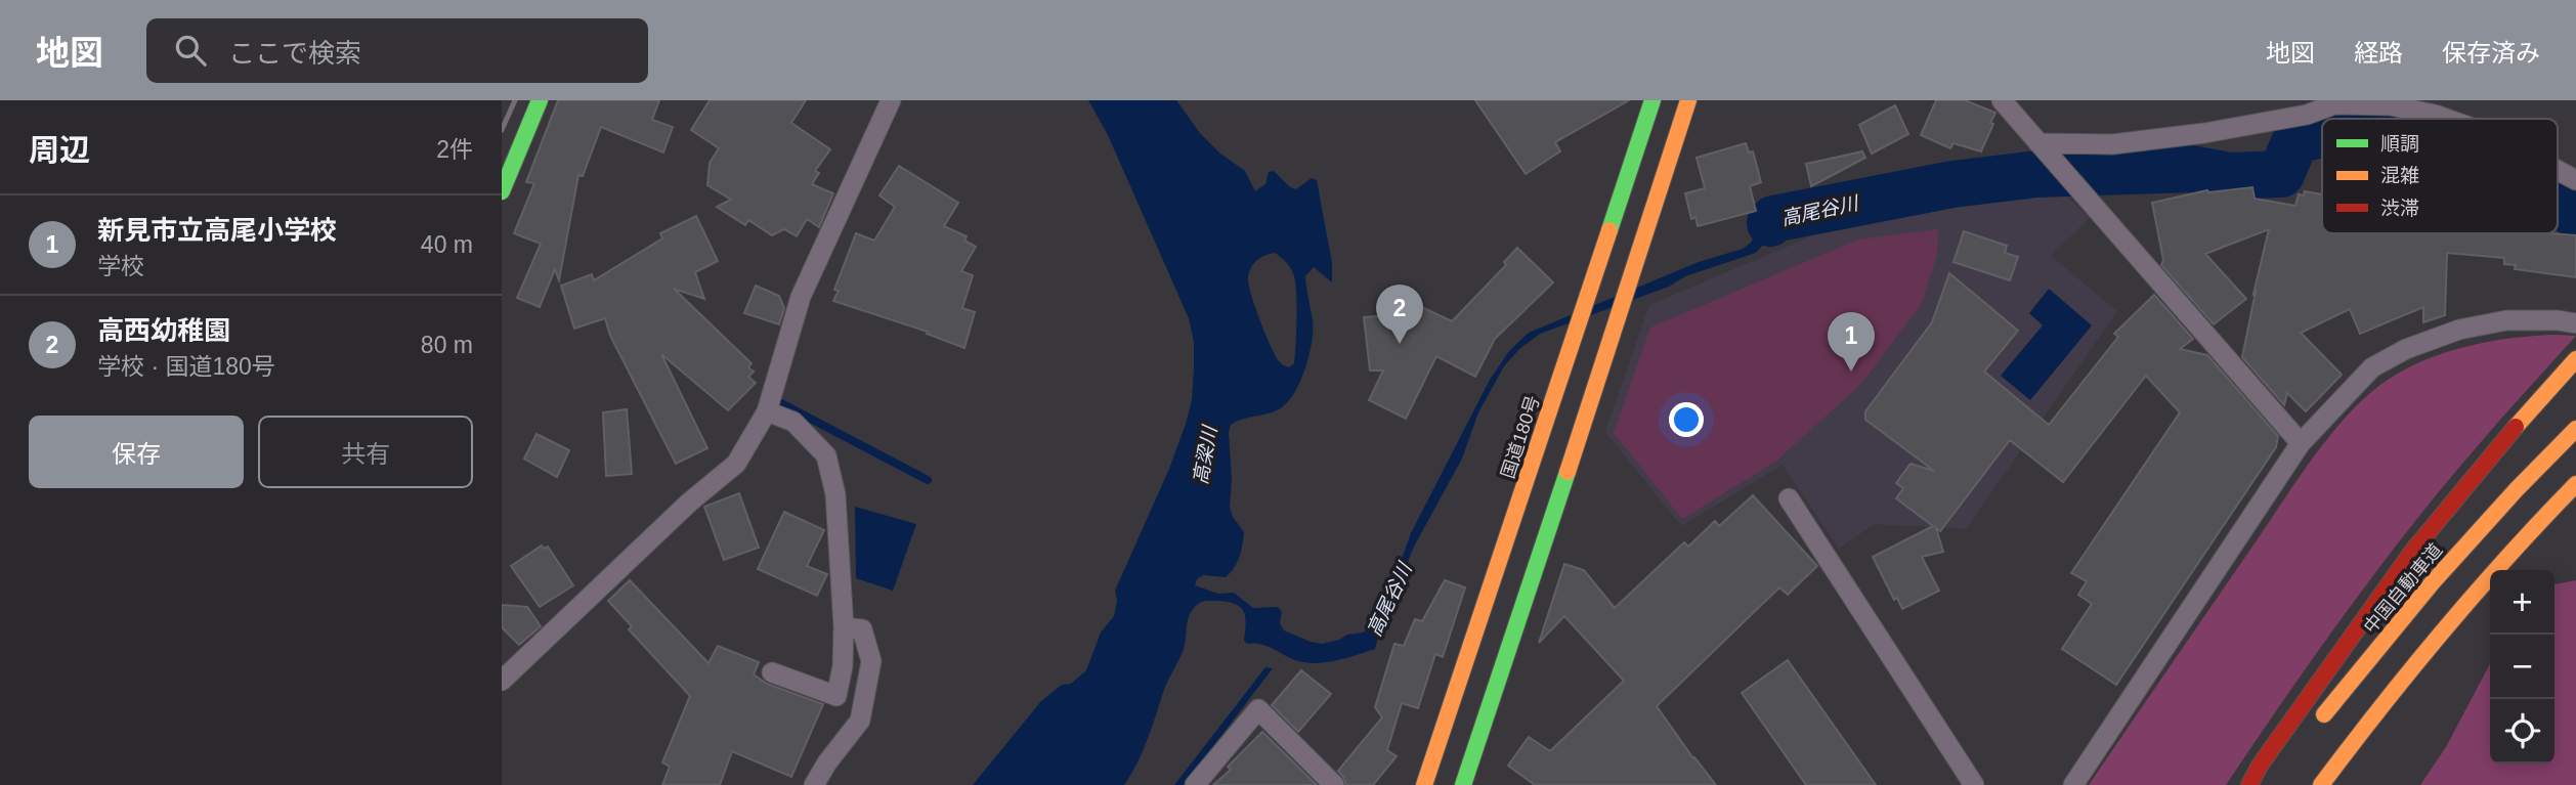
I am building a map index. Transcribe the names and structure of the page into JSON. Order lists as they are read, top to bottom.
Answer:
{
  "streets": {
    "main road": ["国道180号", "中国自動車道"]
  },
  "water": ["高尾谷川", "高梁川"],
  "legend": ["順調", "混雑", "渋滞"],
  "page": {
    "header": "地図",
    "search": "ここで検索",
    "nav": ["地図", "経路", "保存済み"],
    "heading": ["周辺", "2件"],
    "list": [
      {
        "mark": "1",
        "name": "新見市立高尾小学校",
        "note": "学校",
        "value": "40 m"
      },
      {
        "mark": "2",
        "name": "高西幼稚園",
        "note": "学校 · 国道180号",
        "value": "80 m"
      }
    ],
    "pins": ["2", "1"],
    "buttons": ["保存", "共有"],
    "map_buttons": ["+", "−"]
  }
}
